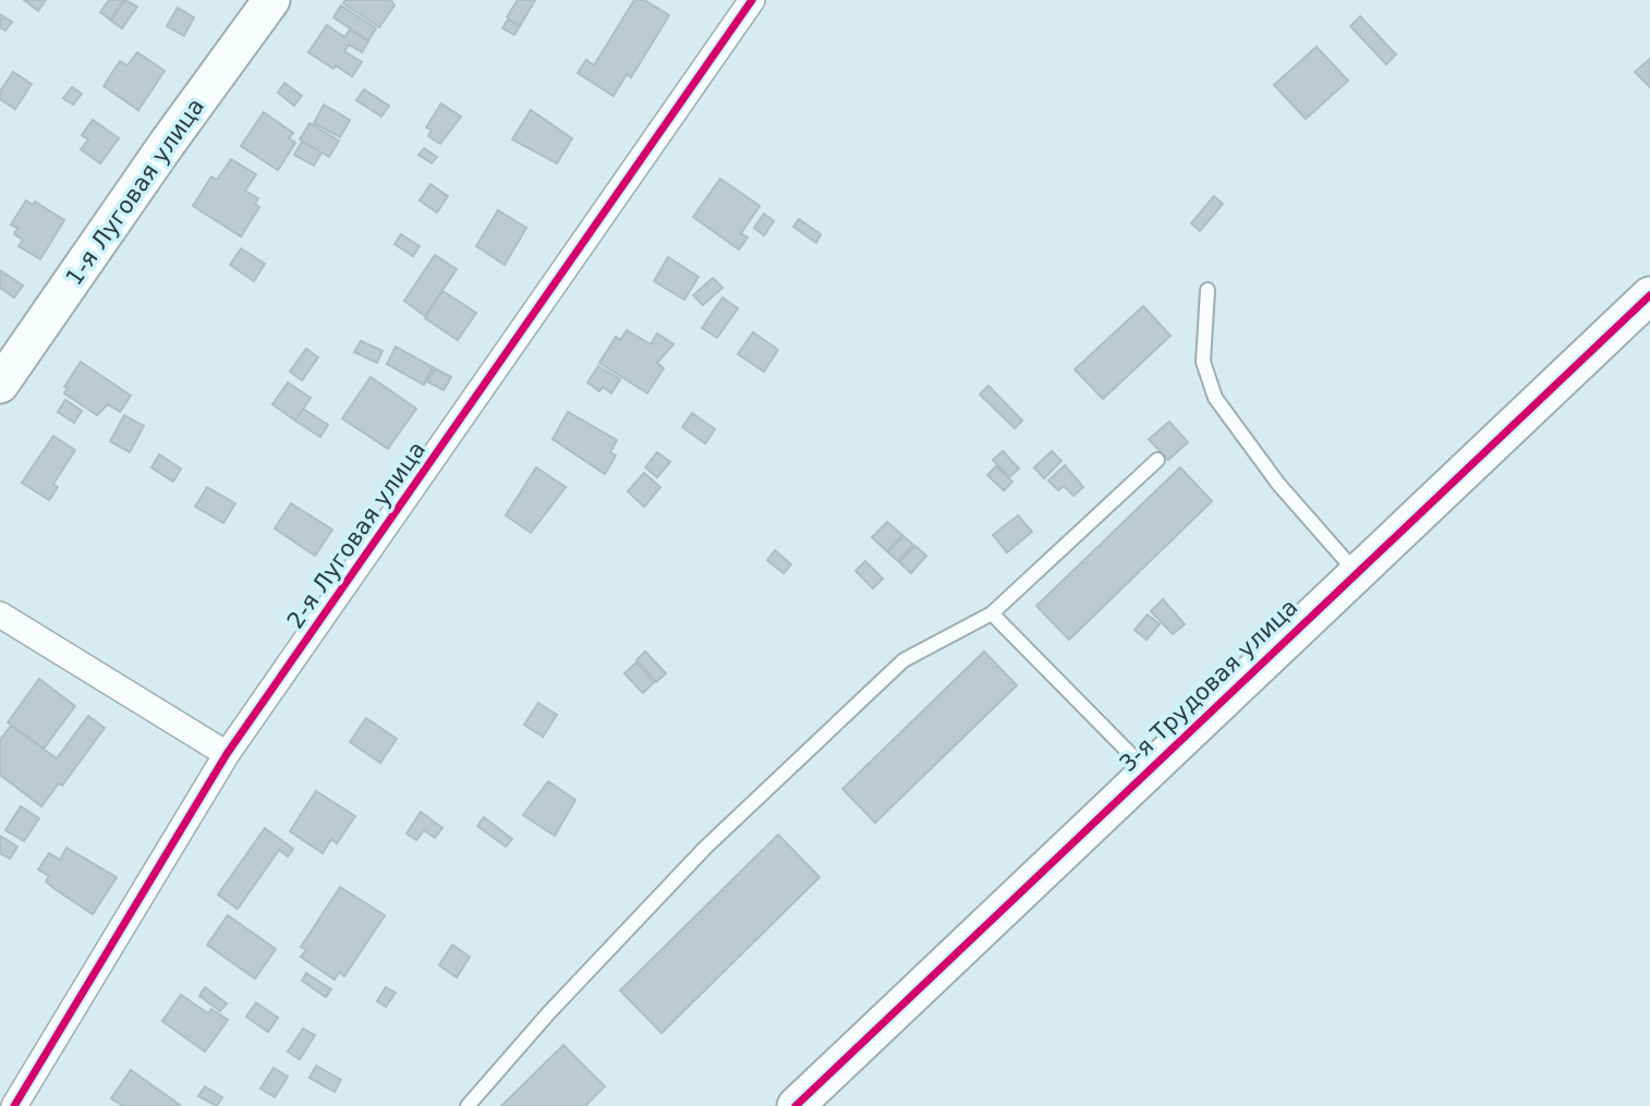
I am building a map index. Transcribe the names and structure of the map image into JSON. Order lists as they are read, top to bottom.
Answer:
{
  "streets": {
    "street": ["1-я Луговая улица", "2-я Луговая улица", "3-я Трудовая улица"]
  }
}
